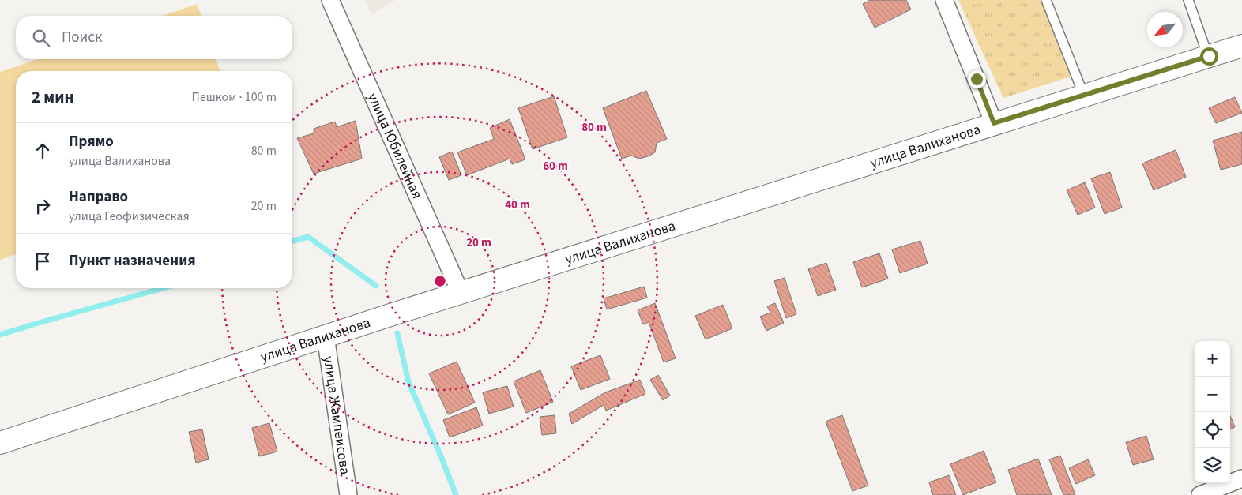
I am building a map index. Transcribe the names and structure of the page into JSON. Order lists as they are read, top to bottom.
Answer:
{
  "streets": {
    "main road": ["улица Валиханова"],
    "street": ["улица Юбилейная", "улица Жампеисова"]
  },
  "crossings": [
    ["улица Валиханова", "улица Юбилейная"],
    ["улица Валиханова", "улица Жампеисова"]
  ],
  "north": "bottom left",
  "page": {
    "search": "Поиск",
    "heading": ["2 мин", "Пешком · 100 m"],
    "list": [
      ["Прямо", "улица Валиханова", "80 m"],
      ["Направо", "улица Геофизическая", "20 m"],
      "Пункт назначения"
    ],
    "map_buttons": ["+", "−"]
  },
  "rings": [
    "80 m",
    "60 m",
    "40 m",
    "20 m"
  ]
}
